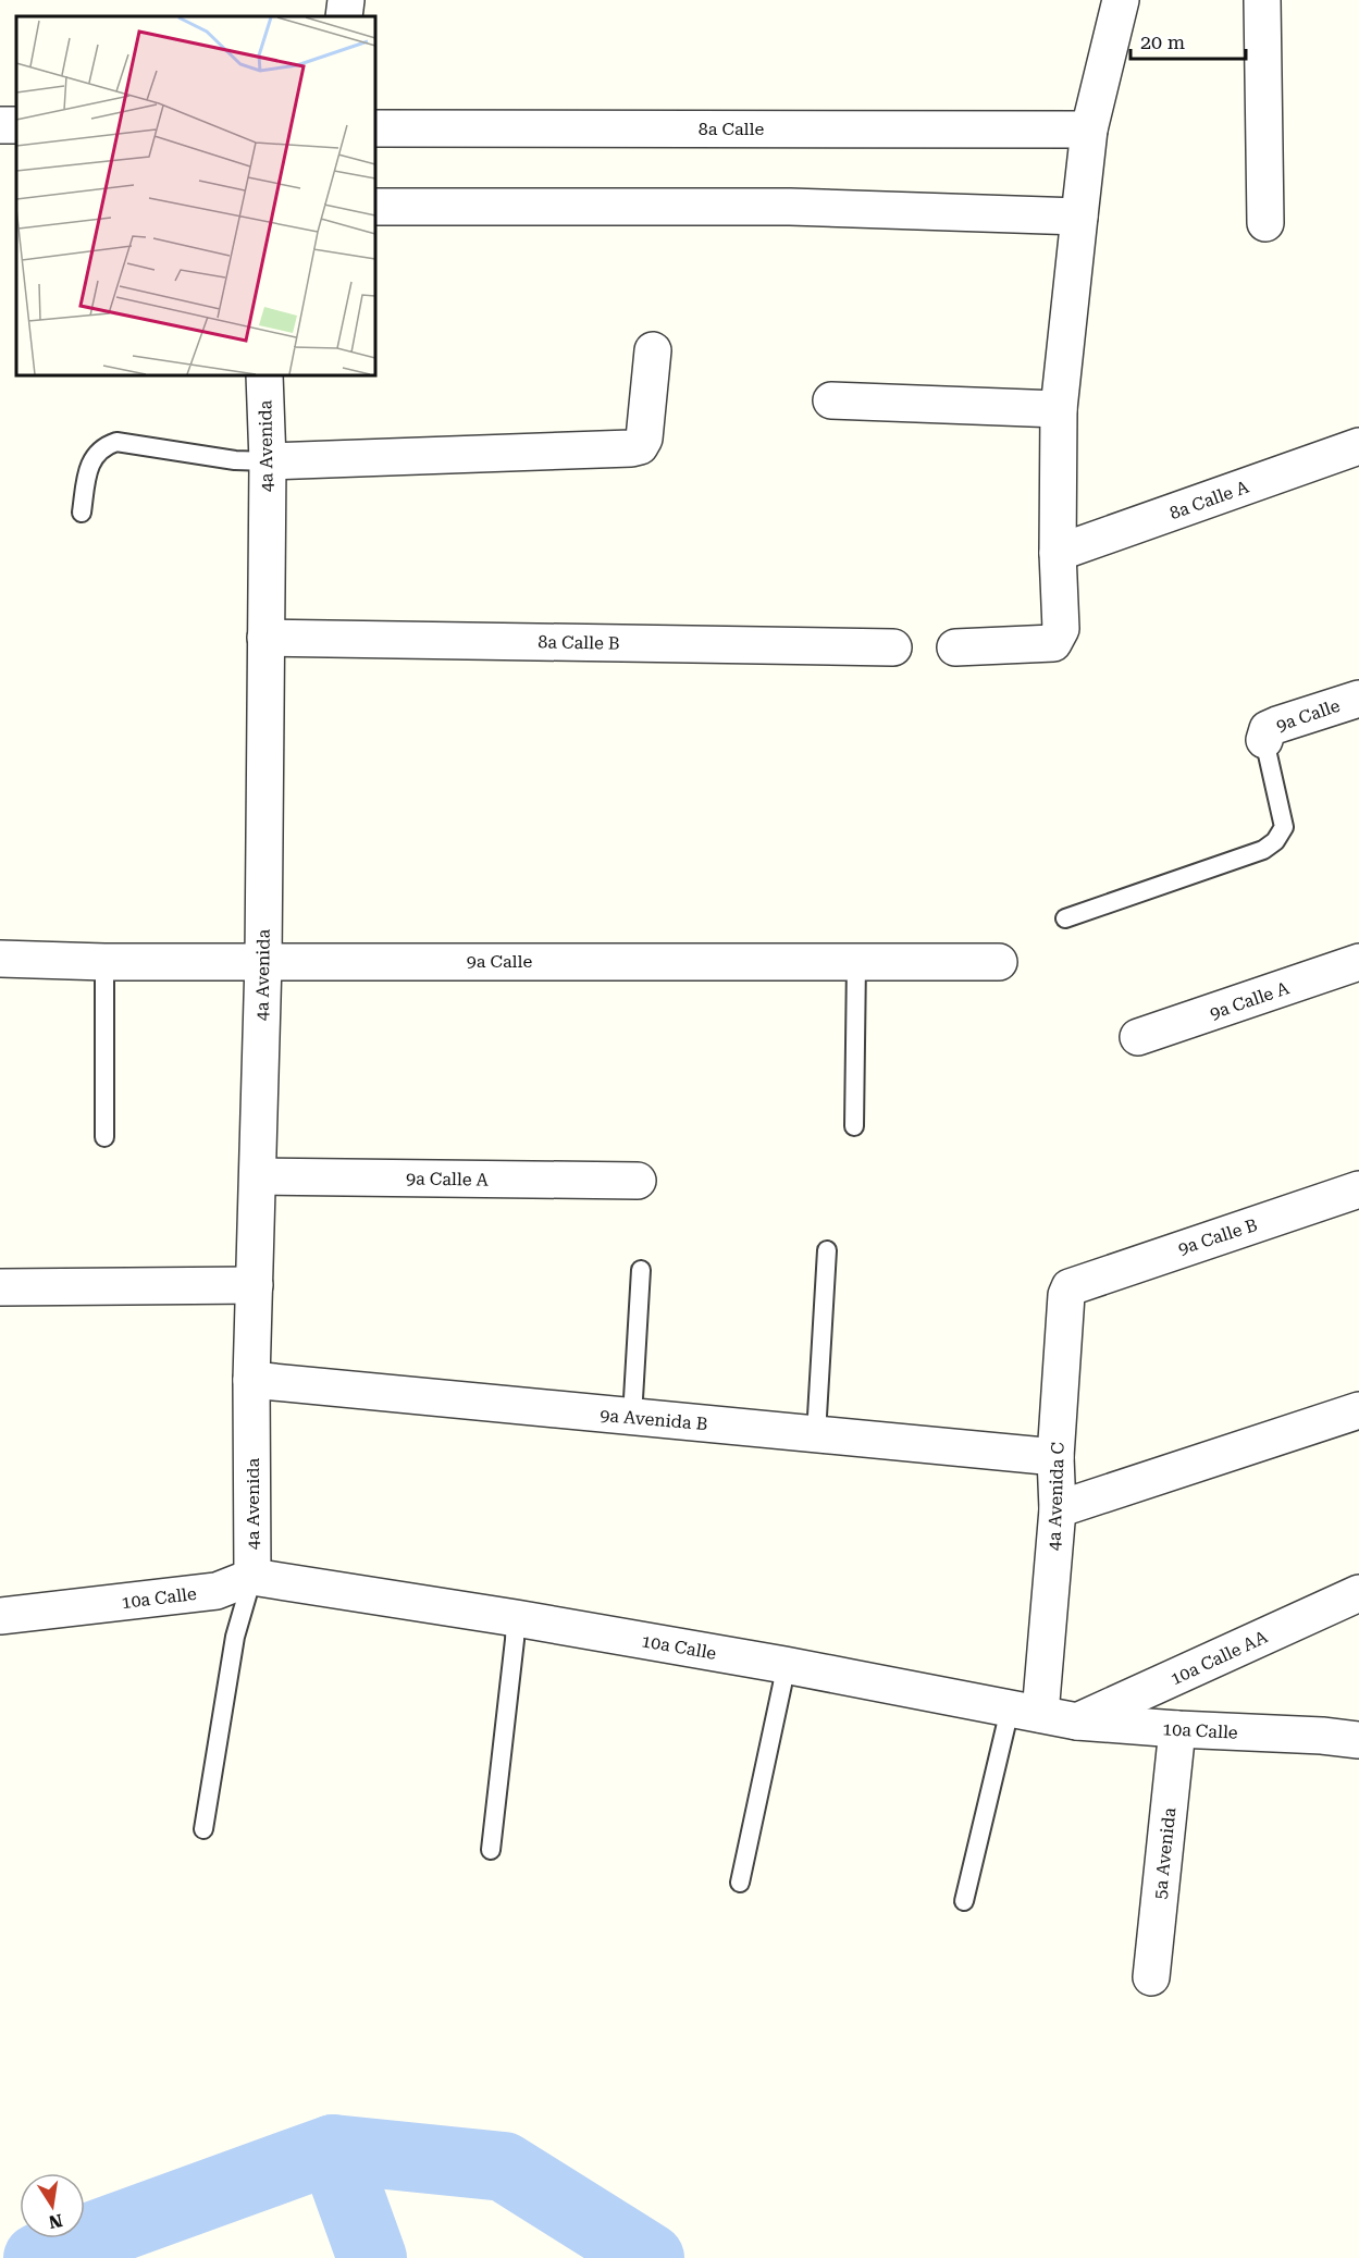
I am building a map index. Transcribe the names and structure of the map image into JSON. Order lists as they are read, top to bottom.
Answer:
{
  "streets": {
    "street": [
      "8a Calle",
      "4a Avenida",
      "8a Calle A",
      "8a Calle B",
      "9a Calle",
      "9a Calle A",
      "9a Calle B",
      "9a Avenida B",
      "4a Avenida C",
      "10a Calle",
      "10a Calle AA",
      "5a Avenida"
    ]
  },
  "crossings": [
    ["4a Avenida", "8a Calle B"],
    ["4a Avenida", "9a Calle"],
    ["4a Avenida", "9a Calle A"],
    ["4a Avenida", "9a Avenida B"],
    ["4a Avenida", "10a Calle"],
    ["9a Calle B", "4a Avenida C"],
    ["9a Avenida B", "4a Avenida C"],
    ["4a Avenida C", "10a Calle"],
    ["10a Calle", "10a Calle AA"],
    ["10a Calle", "5a Avenida"]
  ],
  "scale_bar": "20 m",
  "north": "bottom"
}
